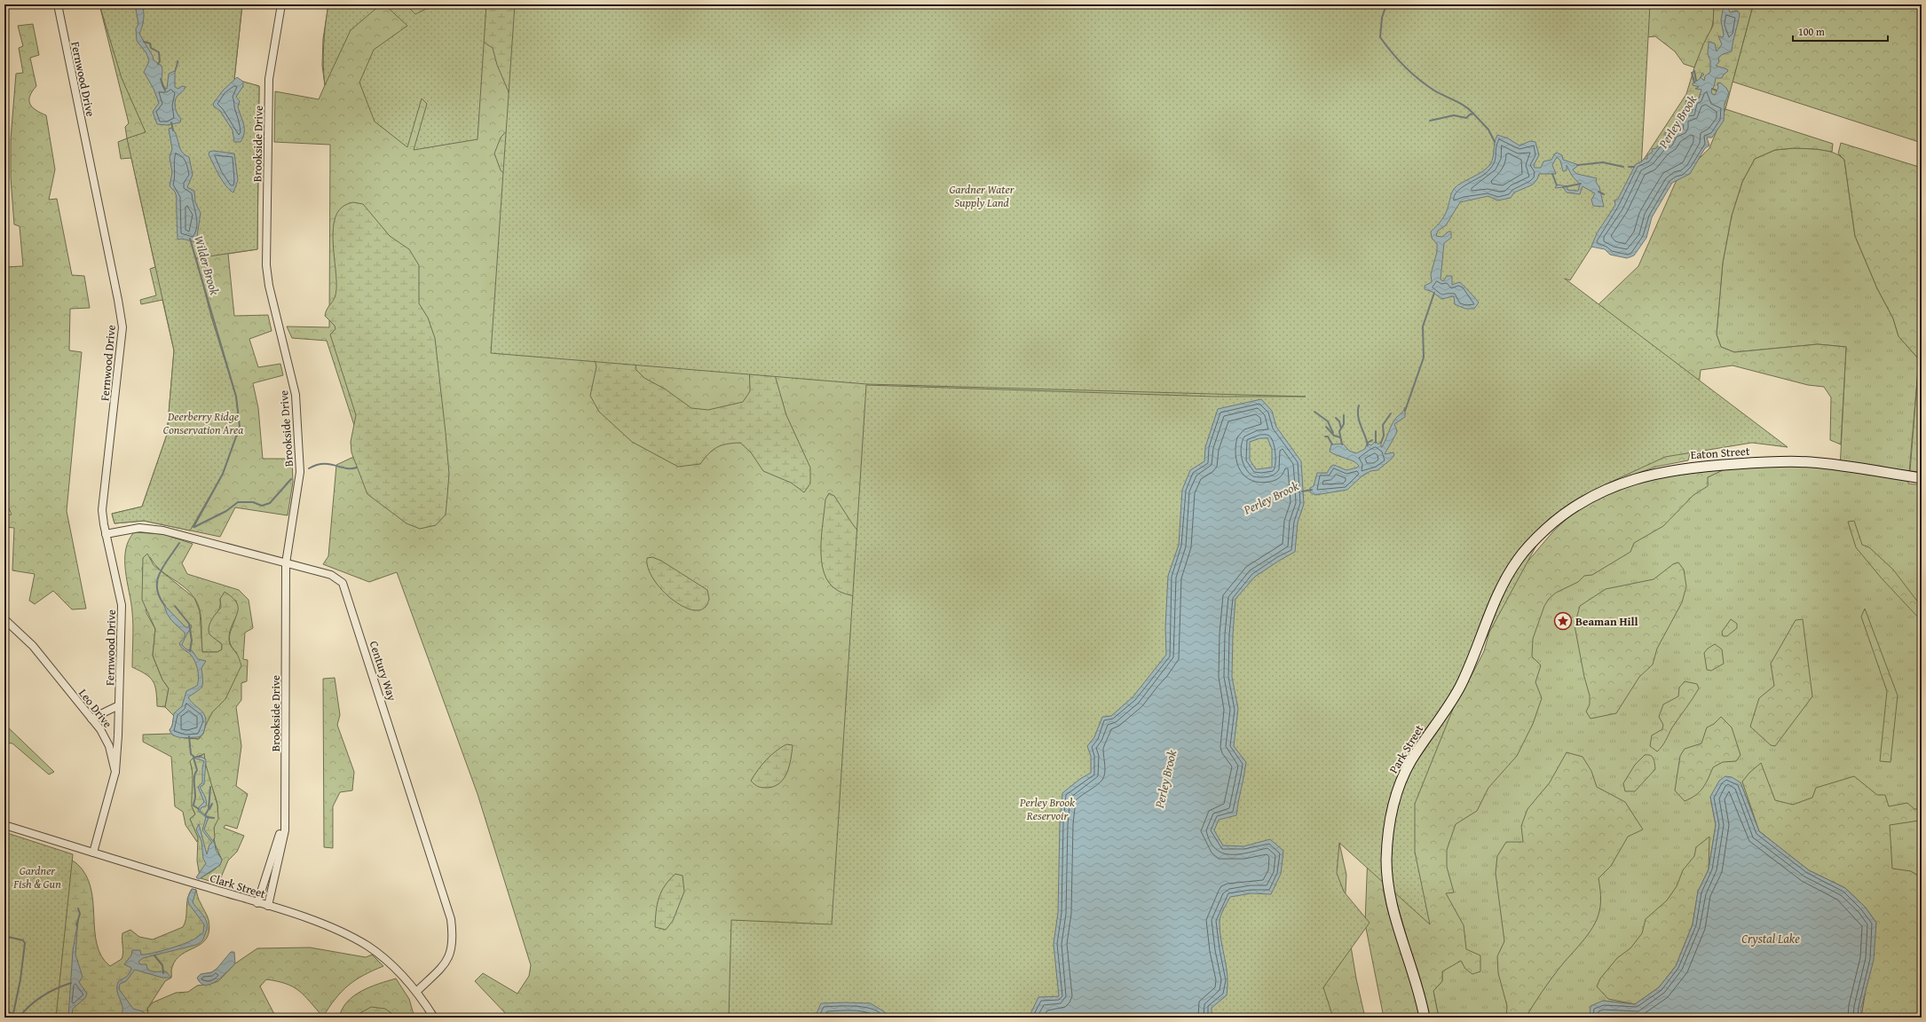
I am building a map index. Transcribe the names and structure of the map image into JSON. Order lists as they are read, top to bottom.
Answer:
{
  "streets": {
    "street": [
      "Fernwood Drive",
      "Brookside Drive",
      "Eaton Street",
      "Century Way",
      "Leo Drive",
      "Park Street",
      "Clark Street"
    ]
  },
  "crossings": [
    ["Fernwood Drive", "Century Way"],
    ["Fernwood Drive", "Leo Drive"],
    ["Brookside Drive", "Century Way"],
    ["Brookside Drive", "Clark Street"],
    ["Eaton Street", "Park Street"],
    ["Century Way", "Clark Street"],
    ["Leo Drive", "Clark Street"]
  ],
  "water": ["Perley Brook", "Wilder Brook", "Crystal Lake"],
  "parks": [
    "Gardner Water Supply Land",
    "Deerberry Ridge Conservation Area",
    "Perley Brook Reservoir",
    "Gardner Fish & Gun"
  ],
  "places": {
    "place": ["Beaman Hill"]
  },
  "scale_bar": "100 m"
}
